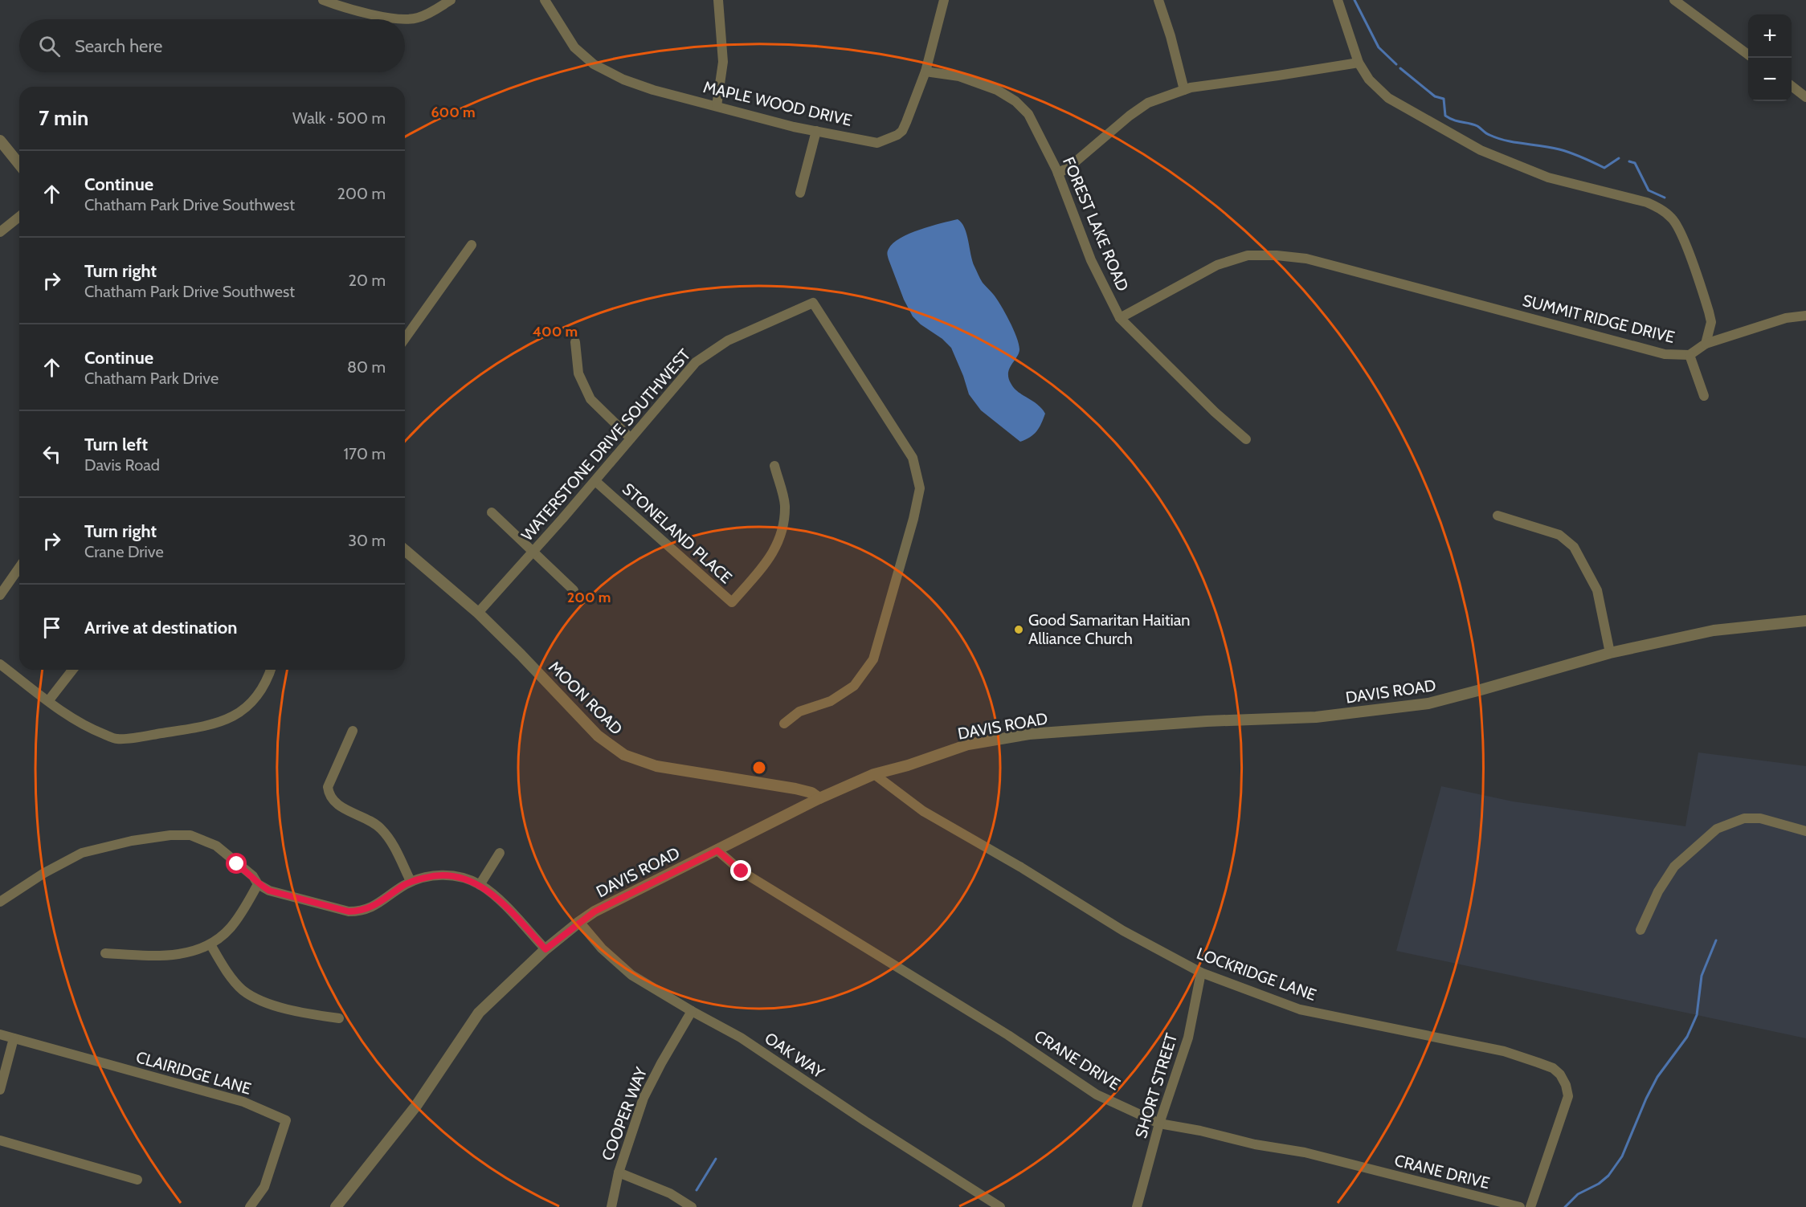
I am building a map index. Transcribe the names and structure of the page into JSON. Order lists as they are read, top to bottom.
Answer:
{
  "streets": {
    "street": [
      "MAPLE WOOD DRIVE",
      "FOREST LAKE ROAD",
      "SUMMIT RIDGE DRIVE",
      "WATERSTONE DRIVE SOUTHWEST",
      "STONELAND PLACE",
      "DAVIS ROAD",
      "MOON ROAD",
      "LOCKRIDGE LANE",
      "OAK WAY",
      "CRANE DRIVE",
      "CLAIRIDGE LANE",
      "SHORT STREET",
      "COOPER WAY"
    ]
  },
  "crossings": [
    ["MAPLE WOOD DRIVE", "FOREST LAKE ROAD"],
    ["FOREST LAKE ROAD", "SUMMIT RIDGE DRIVE"],
    ["WATERSTONE DRIVE SOUTHWEST", "STONELAND PLACE"],
    ["WATERSTONE DRIVE SOUTHWEST", "MOON ROAD"],
    ["DAVIS ROAD", "MOON ROAD"],
    ["DAVIS ROAD", "LOCKRIDGE LANE"],
    ["DAVIS ROAD", "OAK WAY"],
    ["DAVIS ROAD", "CRANE DRIVE"],
    ["LOCKRIDGE LANE", "SHORT STREET"],
    ["OAK WAY", "COOPER WAY"],
    ["CRANE DRIVE", "SHORT STREET"]
  ],
  "places": ["Good Samaritan Haitian Alliance Church"],
  "page": {
    "map_buttons": ["+", "−"],
    "search": "Search here",
    "heading": ["7 min", "Walk · 500 m"],
    "list": [
      ["Continue", "Chatham Park Drive Southwest", "200 m"],
      ["Turn right", "Chatham Park Drive Southwest", "20 m"],
      ["Continue", "Chatham Park Drive", "80 m"],
      ["Turn left", "Davis Road", "170 m"],
      ["Turn right", "Crane Drive", "30 m"],
      "Arrive at destination"
    ]
  },
  "rings": ["600 m", "400 m", "200 m"]
}
